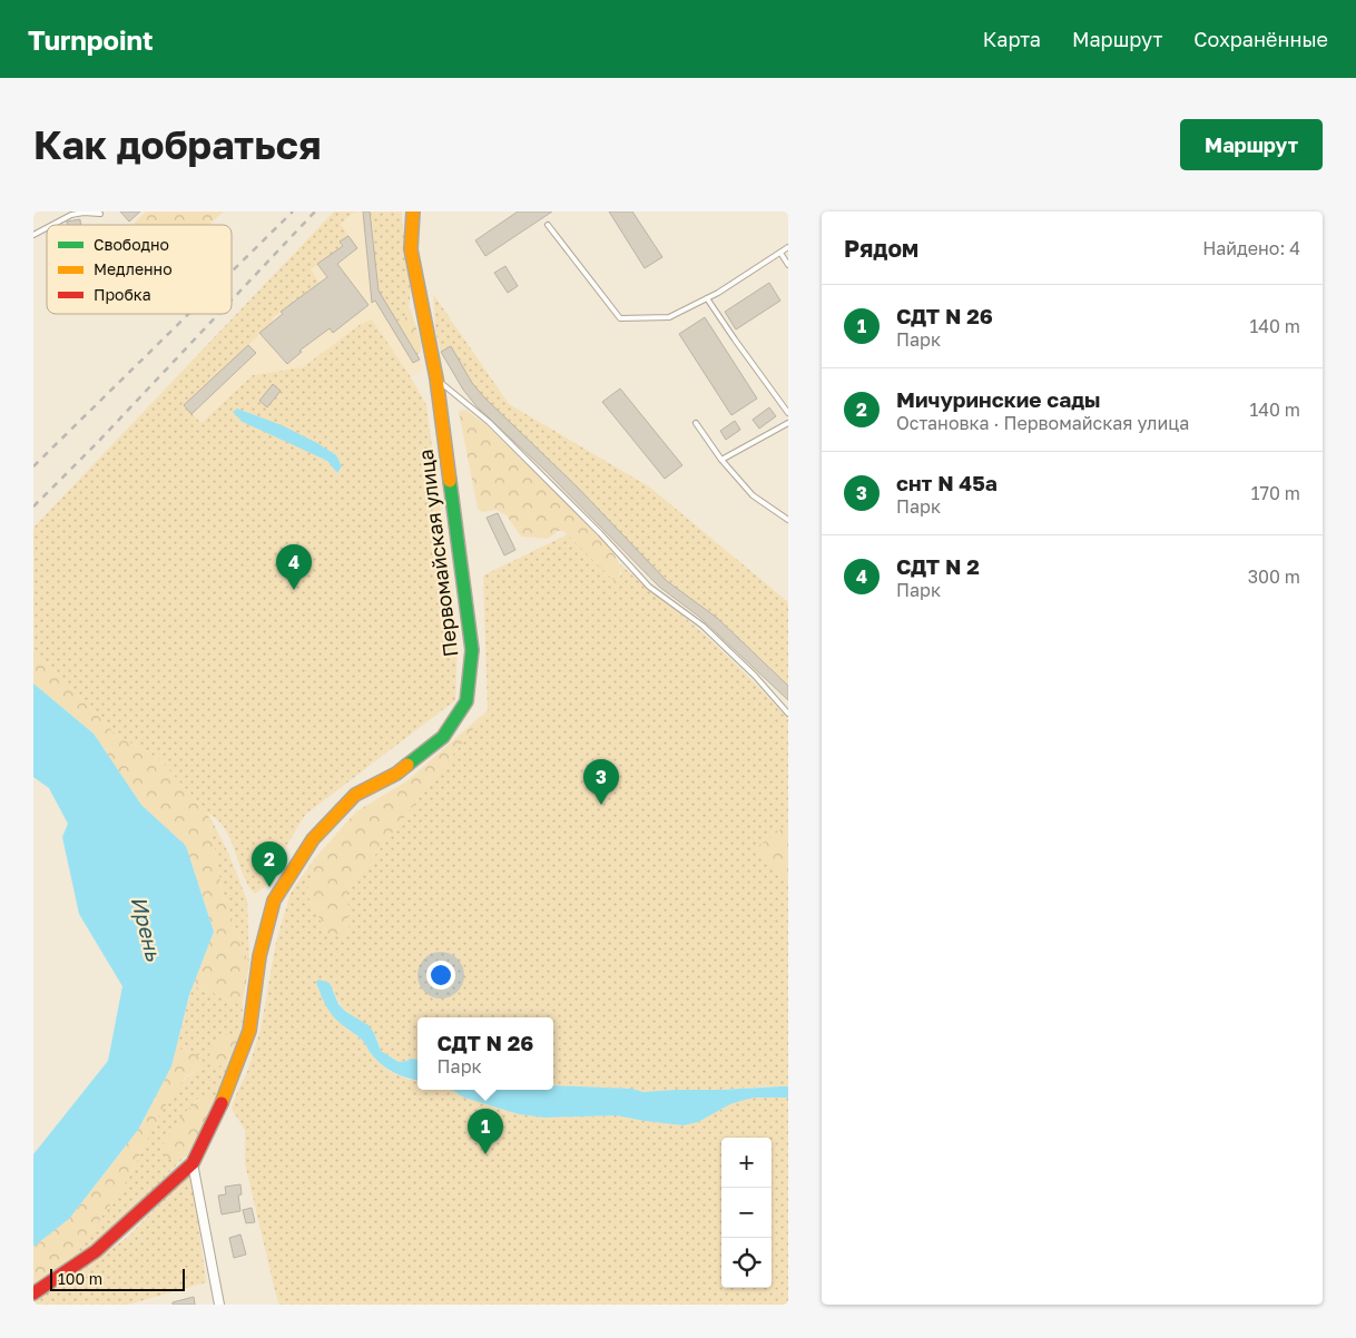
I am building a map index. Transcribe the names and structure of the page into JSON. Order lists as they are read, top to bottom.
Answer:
{
  "streets": {
    "street": ["Первомайская улица"]
  },
  "water": ["Ирень"],
  "legend": ["Свободно", "Медленно", "Пробка"],
  "scale_bar": "100 m",
  "page": {
    "header": "Turnpoint",
    "nav": ["Карта", "Маршрут", "Сохранённые"],
    "buttons": "Маршрут",
    "title": "Как добраться",
    "heading": ["Рядом", "Найдено: 4"],
    "list": [
      {
        "mark": "1",
        "name": "СДТ N 26",
        "note": "Парк",
        "value": "140 m"
      },
      {
        "mark": "2",
        "name": "Мичуринские сады",
        "note": "Остановка · Первомайская улица",
        "value": "140 m"
      },
      {
        "mark": "3",
        "name": "снт N 45а",
        "note": "Парк",
        "value": "170 m"
      },
      {
        "mark": "4",
        "name": "СДТ N 2",
        "note": "Парк",
        "value": "300 m"
      }
    ],
    "pins": [
      "4",
      "3",
      "2",
      "1"
    ],
    "popup": ["СДТ N 26", "Парк"],
    "map_buttons": ["+", "−"],
    "scale": "100 m"
  }
}
